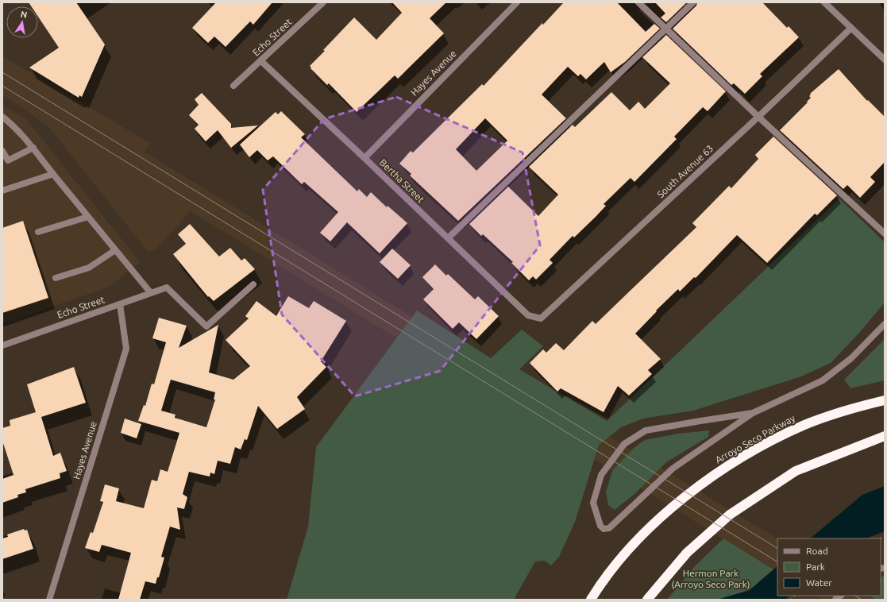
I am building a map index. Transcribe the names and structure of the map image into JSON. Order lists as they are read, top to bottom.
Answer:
{
  "streets": {
    "highway": ["Arroyo Seco Parkway"],
    "street": [
      "Echo Street",
      "Hayes Avenue",
      "South Avenue 63",
      "Bertha Street"
    ]
  },
  "crossings": [
    ["Echo Street", "Hayes Avenue"],
    ["Echo Street", "Bertha Street"],
    ["Hayes Avenue", "Bertha Street"],
    ["South Avenue 63", "Bertha Street"]
  ],
  "parks": ["Hermon Park (Arroyo Seco Park)"],
  "legend": ["Road", "Park", "Water"],
  "north": "top"
}
